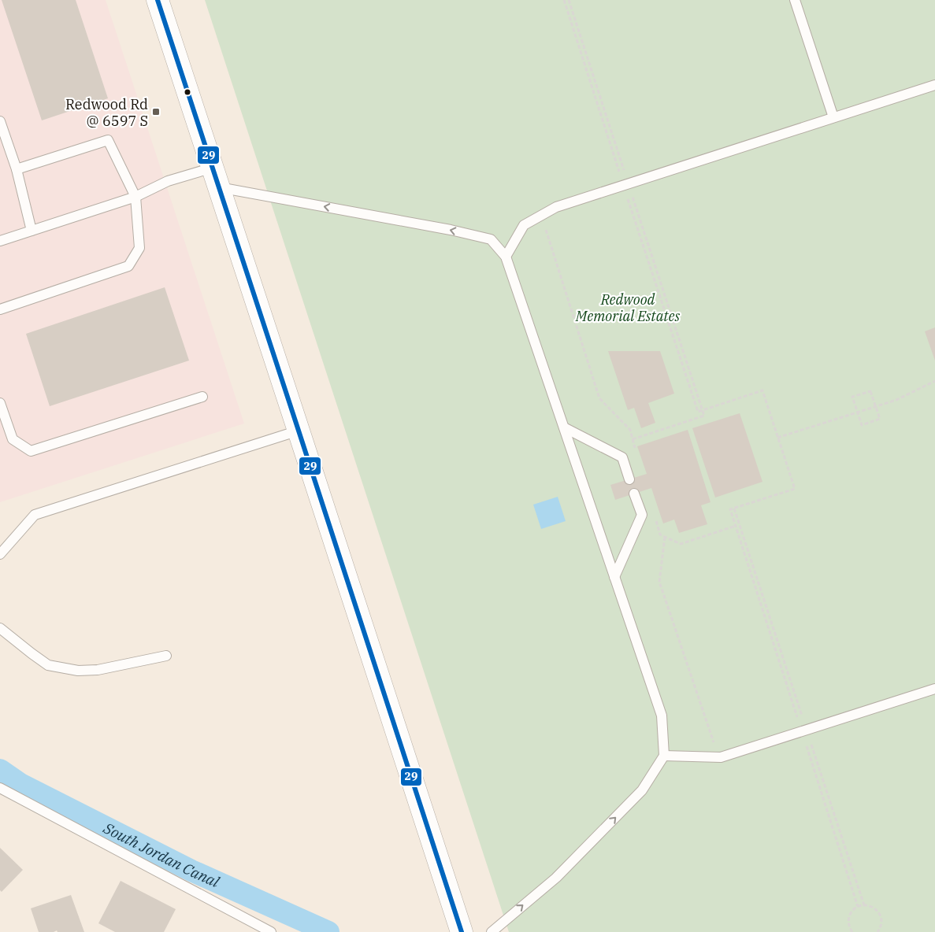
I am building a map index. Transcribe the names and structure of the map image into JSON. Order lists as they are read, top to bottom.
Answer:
{
  "water": ["South Jordan Canal"],
  "parks": ["Redwood Memorial Estates"],
  "places": {
    "transit": ["Redwood Rd @ 6597 S"]
  },
  "lines": ["transit line 29"]
}
